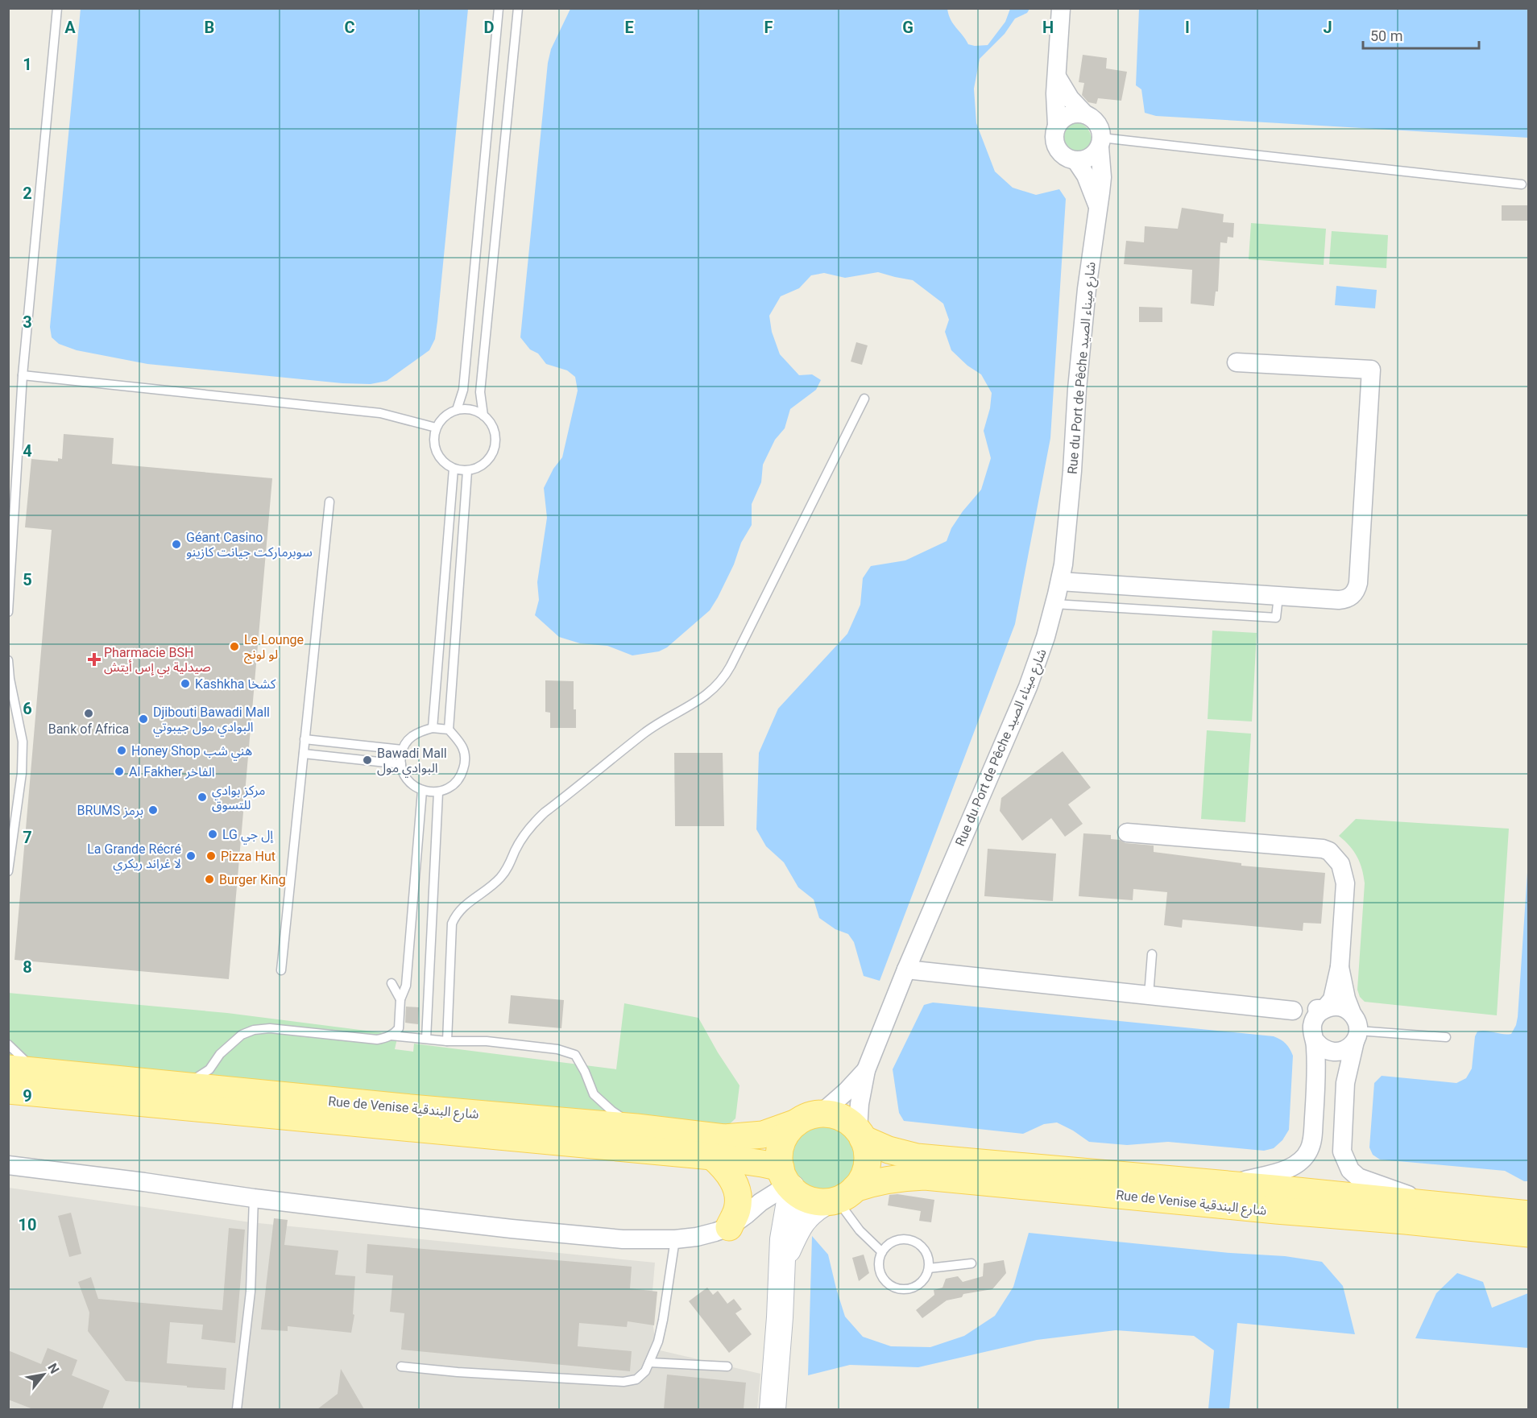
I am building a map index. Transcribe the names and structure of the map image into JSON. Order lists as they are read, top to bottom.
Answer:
{
  "streets": {
    "main road": ["Rue de Venise شارع البندقية"],
    "street": ["Rue du Port de Pêche شارع ميناء الصيد"]
  },
  "crossings": [
    ["Rue du Port de Pêche شارع ميناء الصيد", "Rue de Venise شارع البندقية"]
  ],
  "places": {
    "other": [
      "Géant Casino سوبرماركت جيانت كازينو",
      "Le Lounge لو لونج",
      "Kashkha كشخا",
      "Bank of Africa",
      "Djibouti Bawadi Mall البوادي مول جيبوتي",
      "Honey Shop هني شب",
      "Bawadi Mall البوادي مول",
      "Al Fakher الفاخر",
      "مركز بوادي للتسوق",
      "BRUMS برمز",
      "LG إل جي",
      "La Grande Récré لا غراند ريكري",
      "Pizza Hut",
      "Burger King"
    ],
    "health": ["Pharmacie BSH صيدلية بي إس أيتش"]
  },
  "scale_bar": "50 m",
  "north": "top right",
  "grid": {
    "columns": [
      "A",
      "B",
      "C",
      "D",
      "E",
      "F",
      "G",
      "H",
      "I",
      "J"
    ],
    "rows": [
      "1",
      "2",
      "3",
      "4",
      "5",
      "6",
      "7",
      "8",
      "9",
      "10"
    ]
  }
}
